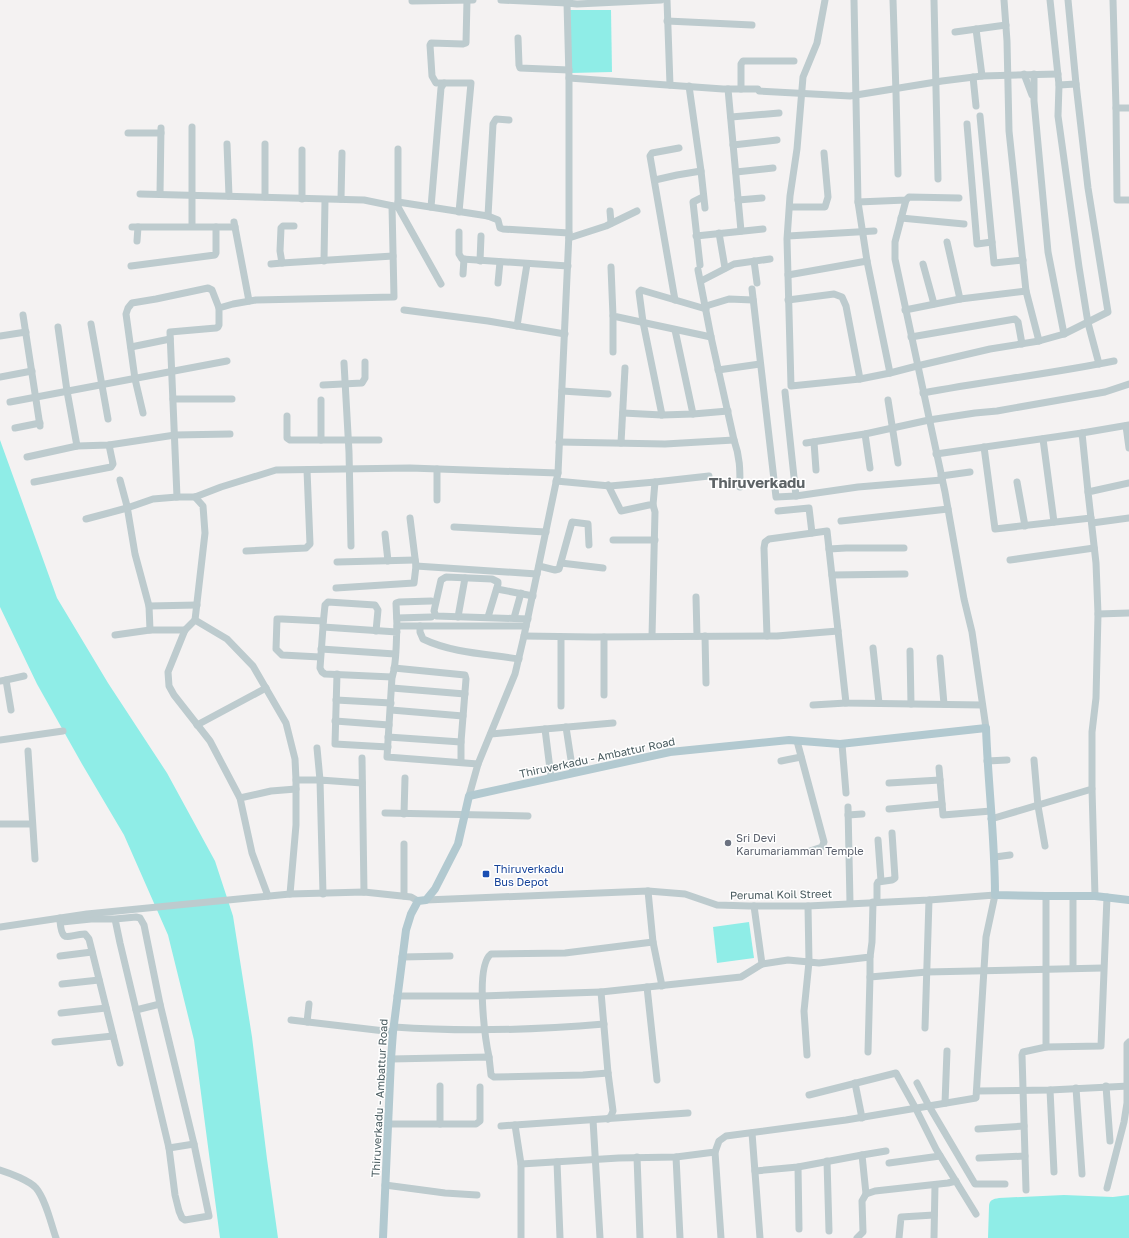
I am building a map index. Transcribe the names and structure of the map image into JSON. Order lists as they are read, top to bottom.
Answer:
{
  "streets": {
    "main road": ["Thiruverkadu - Ambattur Road"],
    "street": ["Perumal Koil Street"]
  },
  "crossings": [
    ["Thiruverkadu - Ambattur Road", "Perumal Koil Street"]
  ],
  "districts": ["Thiruverkadu"],
  "places": {
    "other": ["Sri Devi Karumariamman Temple"],
    "transit": ["Thiruverkadu Bus Depot"]
  }
}
